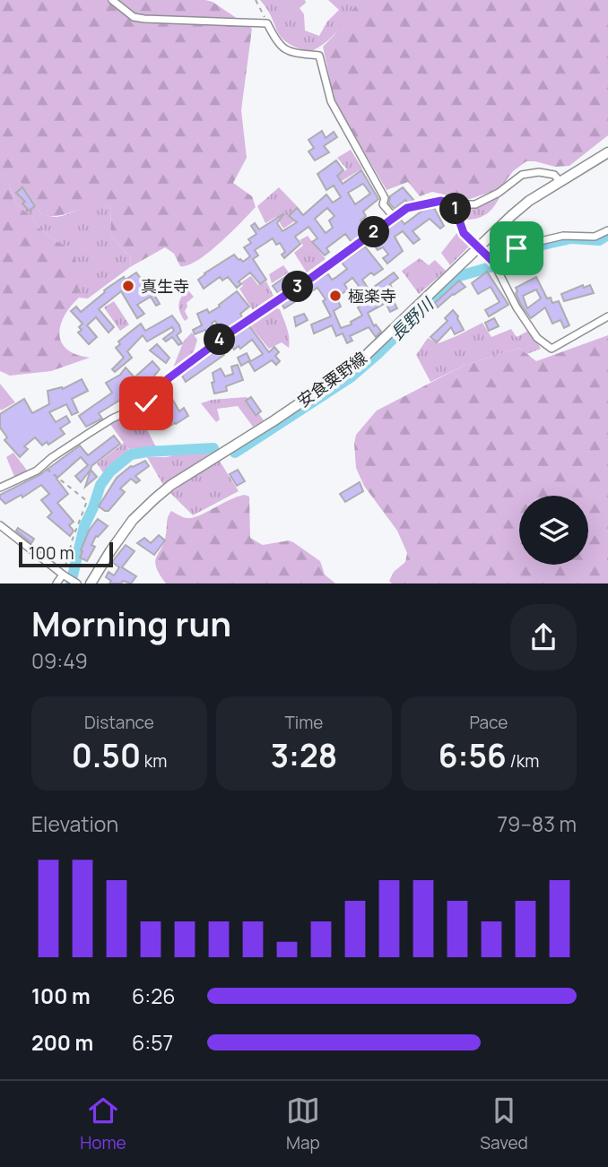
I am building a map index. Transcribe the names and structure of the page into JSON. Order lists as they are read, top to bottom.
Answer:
{
  "streets": {
    "main road": ["安食粟野線"]
  },
  "water": ["長野川"],
  "places": ["真生寺", "極楽寺"],
  "scale_bar": "100 m",
  "page": {
    "pins": [
      "1",
      "2",
      "3",
      "4"
    ],
    "scale": "100 m",
    "heading": ["Morning run", "09:49"],
    "stats": [
      ["Distance", "0.50 km"],
      ["Time", "3:28"],
      ["Pace", "6:56 /km"]
    ],
    "chart": ["Elevation", "79–83 m"],
    "list": [
      {
        "name": "100 m",
        "note": "6:26"
      },
      {
        "name": "200 m",
        "note": "6:57"
      }
    ],
    "tabs": ["Home", "Map", "Saved"]
  }
}
